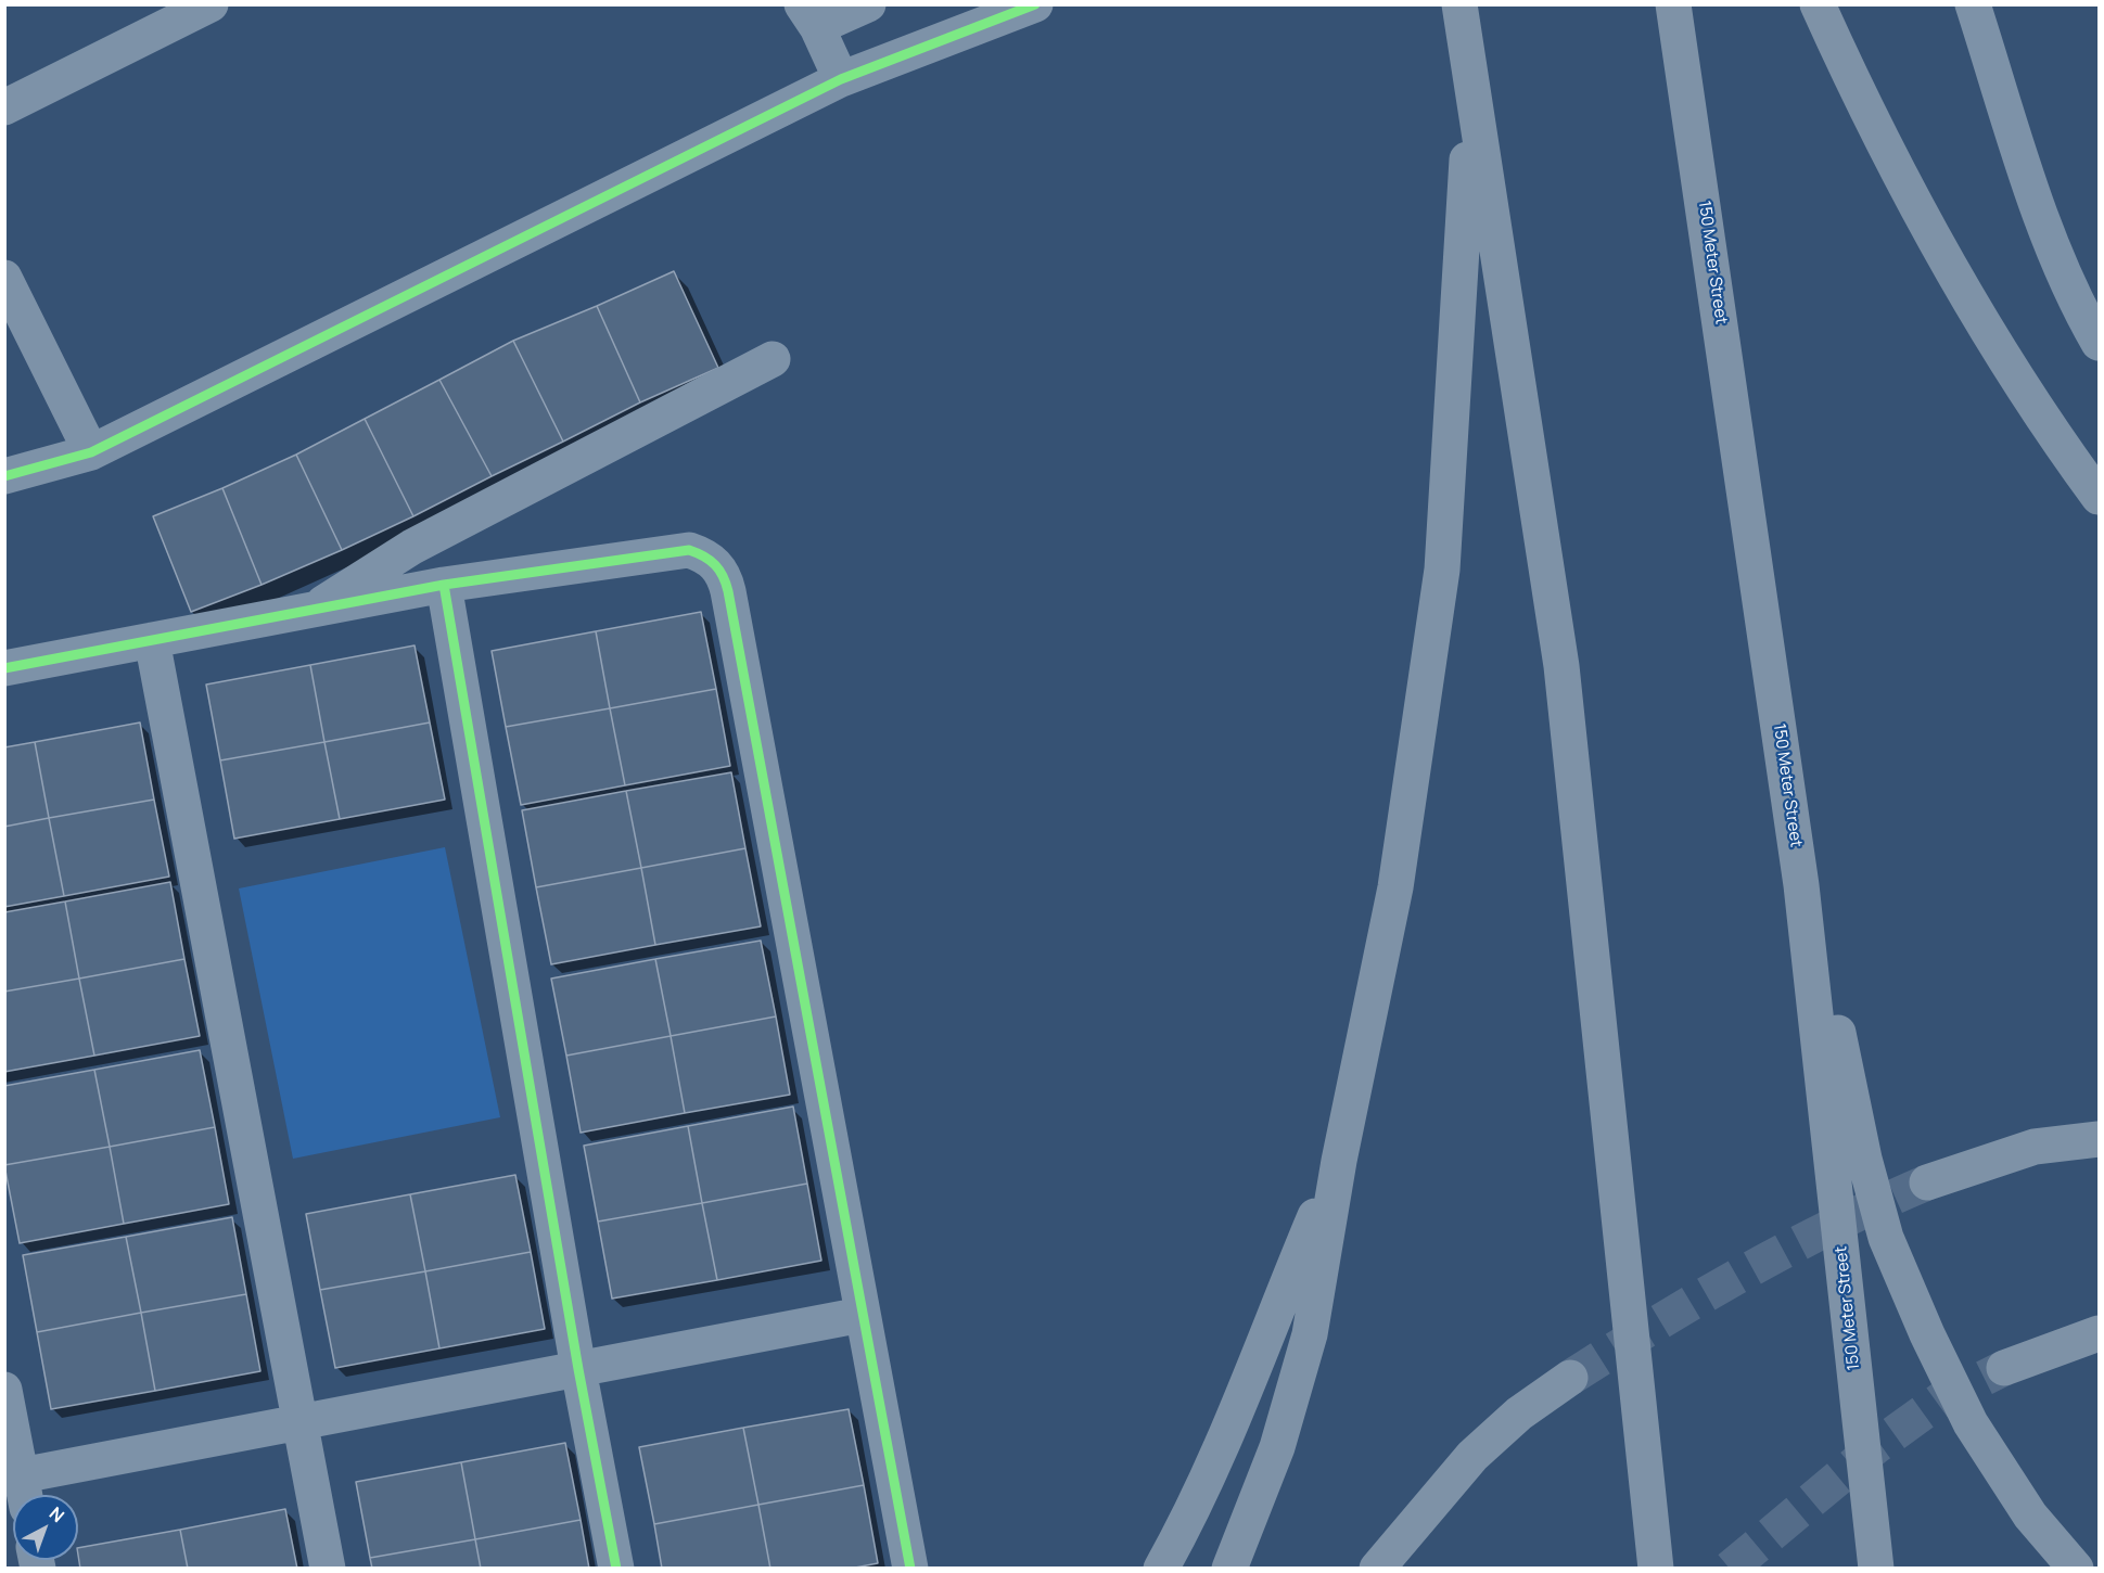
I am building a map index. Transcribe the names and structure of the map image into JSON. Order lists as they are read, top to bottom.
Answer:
{
  "streets": {
    "highway": ["150 Meter Street"]
  },
  "north": "top right"
}
